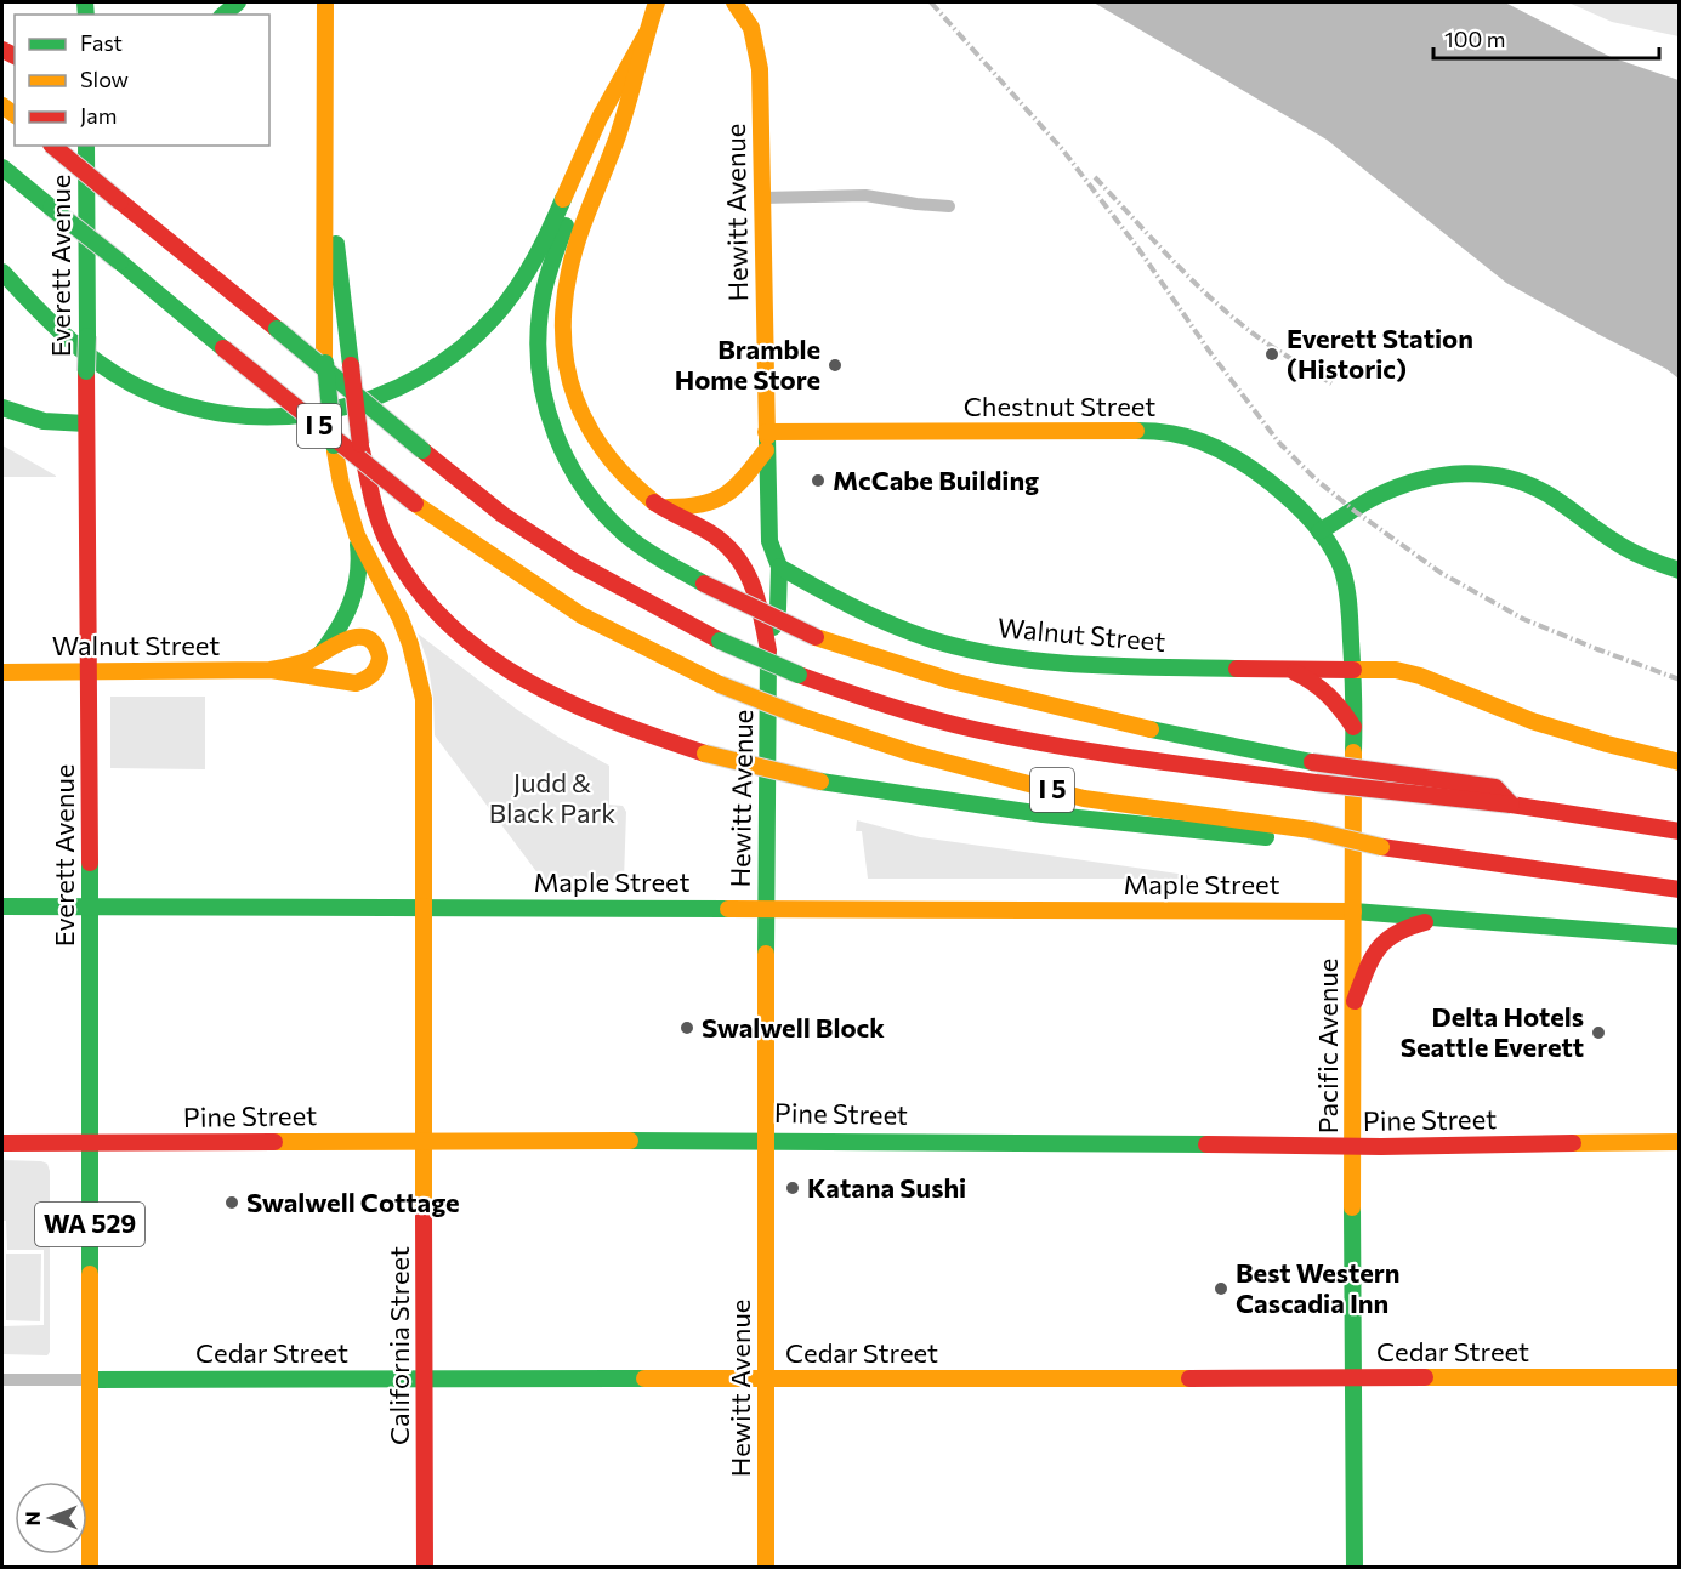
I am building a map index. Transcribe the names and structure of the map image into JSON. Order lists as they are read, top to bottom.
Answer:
{
  "streets": {
    "main road": [
      "Hewitt Avenue",
      "Everett Avenue",
      "Chestnut Street",
      "I 5",
      "Walnut Street",
      "Maple Street",
      "Pacific Avenue",
      "Pine Street",
      "WA 529",
      "California Street",
      "Cedar Street"
    ]
  },
  "crossings": [
    ["Hewitt Avenue", "Chestnut Street"],
    ["Hewitt Avenue", "Walnut Street"],
    ["Hewitt Avenue", "Maple Street"],
    ["Hewitt Avenue", "Pine Street"],
    ["Hewitt Avenue", "Cedar Street"],
    ["Everett Avenue", "Walnut Street"],
    ["Everett Avenue", "Maple Street"],
    ["Everett Avenue", "Pine Street"],
    ["Everett Avenue", "Cedar Street"],
    ["Chestnut Street", "Pacific Avenue"],
    ["I 5", "Pacific Avenue"],
    ["Walnut Street", "Pacific Avenue"],
    ["Maple Street", "Pacific Avenue"],
    ["Maple Street", "California Street"],
    ["Pacific Avenue", "Pine Street"],
    ["Pacific Avenue", "Cedar Street"],
    ["Pine Street", "California Street"],
    ["California Street", "Cedar Street"]
  ],
  "parks": ["Judd & Black Park"],
  "places": [
    "Everett Station (Historic)",
    "Bramble Home Store",
    "McCabe Building",
    "Swalwell Block",
    "Delta Hotels Seattle Everett",
    "Katana Sushi",
    "Swalwell Cottage",
    "Best Western Cascadia Inn"
  ],
  "legend": ["Fast", "Slow", "Jam"],
  "scale_bar": "100 m",
  "north": "left"
}
